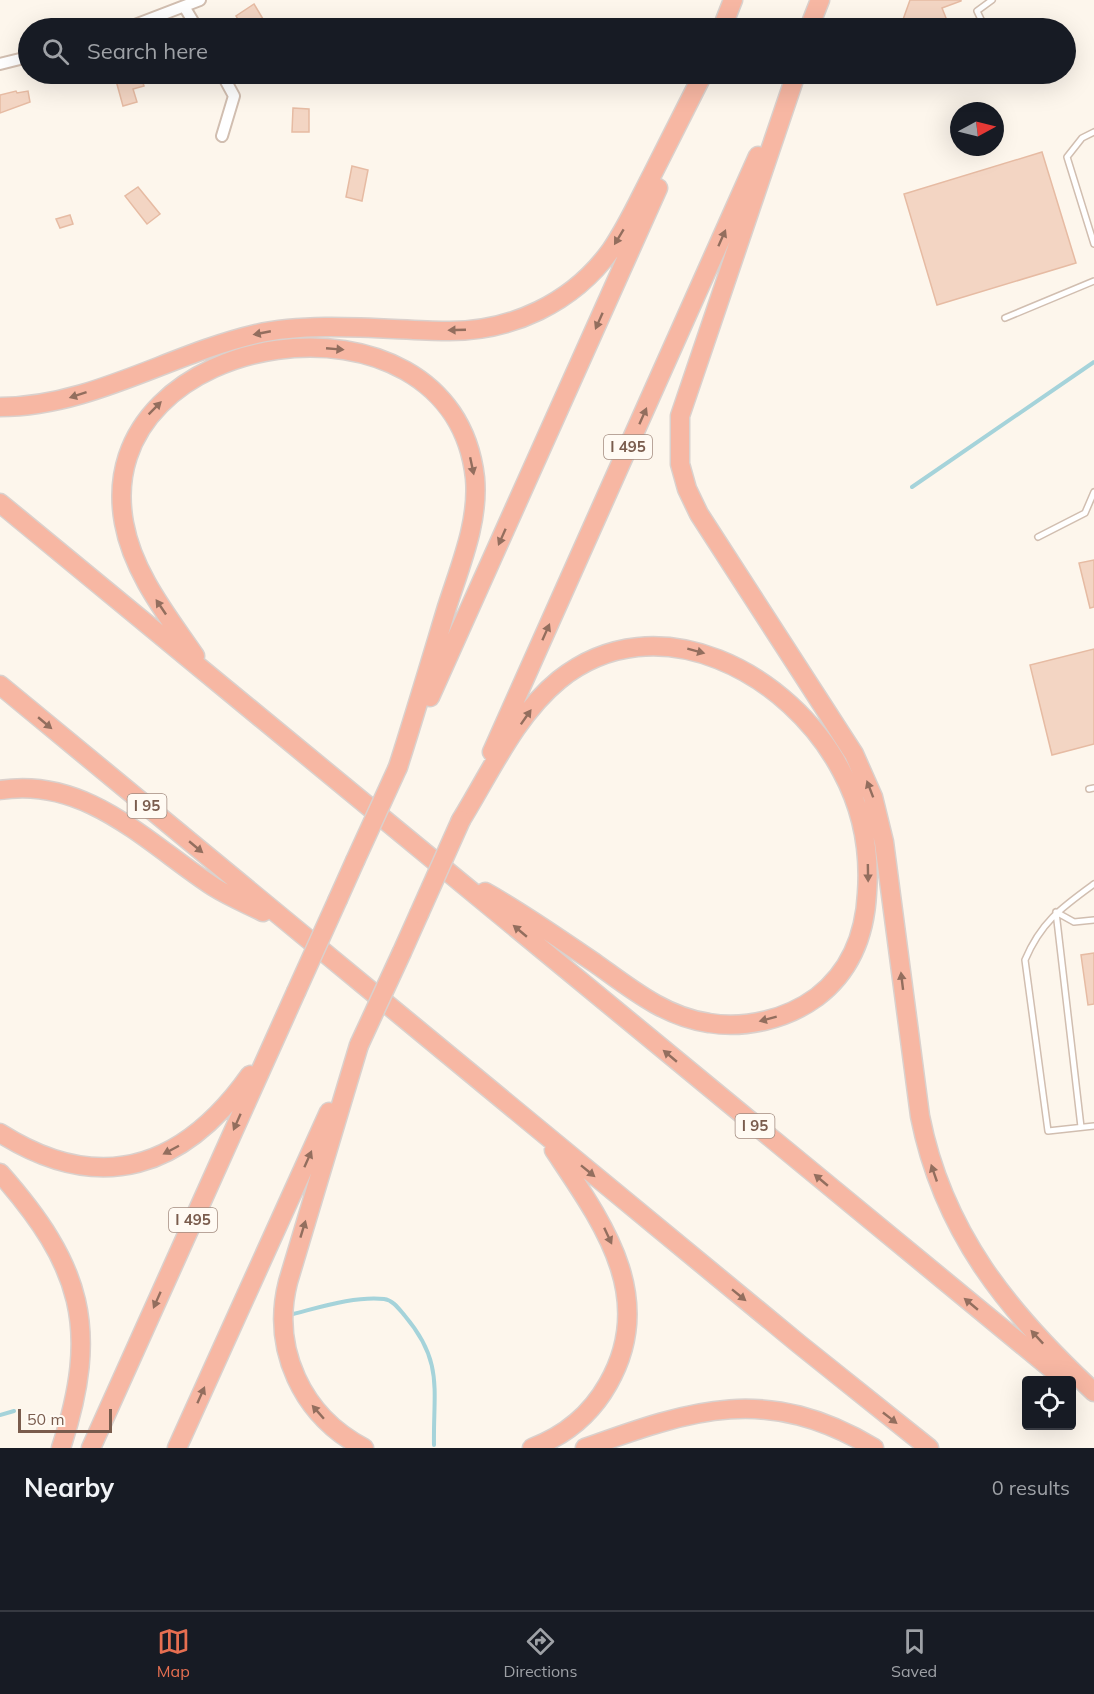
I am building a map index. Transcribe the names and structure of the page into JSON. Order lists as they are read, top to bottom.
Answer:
{
  "streets": {
    "highway": ["I 495", "I 95"]
  },
  "scale_bar": "50 m",
  "north": "right",
  "page": {
    "search": "Search here",
    "scale": "50 m",
    "heading": ["Nearby", "0 results"],
    "nav": ["Map", "Directions", "Saved"]
  }
}
